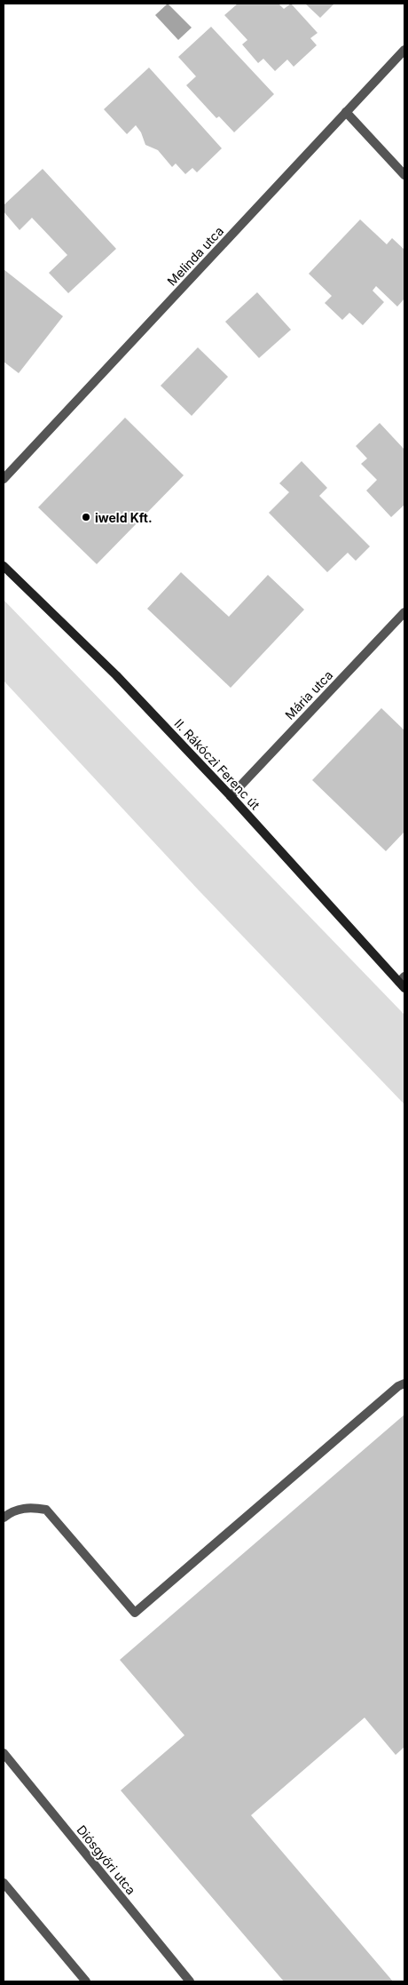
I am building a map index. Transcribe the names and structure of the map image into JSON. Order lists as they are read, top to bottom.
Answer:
{
  "streets": {
    "main road": ["II. Rákóczi Ferenc út"],
    "street": ["Melinda utca", "Mária utca", "Diósgyőri utca"]
  },
  "crossings": [
    ["Mária utca", "II. Rákóczi Ferenc út"]
  ],
  "places": ["iweld Kft."]
}
